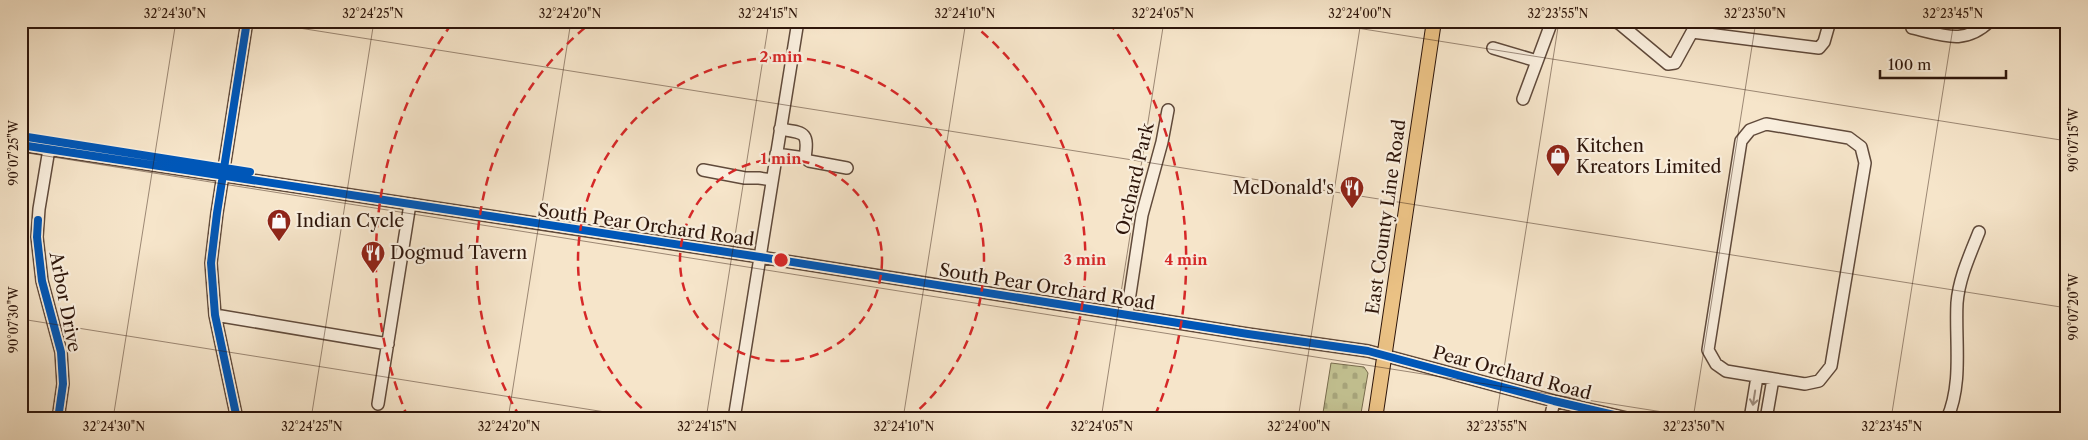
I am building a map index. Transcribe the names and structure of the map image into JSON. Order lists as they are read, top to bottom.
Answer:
{
  "streets": {
    "main road": ["East County Line Road"],
    "street": [
      "Orchard Park",
      "South Pear Orchard Road",
      "Arbor Drive",
      "Pear Orchard Road"
    ]
  },
  "crossings": [
    ["Orchard Park", "South Pear Orchard Road"],
    ["East County Line Road", "South Pear Orchard Road"],
    ["East County Line Road", "Pear Orchard Road"],
    ["South Pear Orchard Road", "Arbor Drive"],
    ["South Pear Orchard Road", "Pear Orchard Road"]
  ],
  "places": {
    "shop": ["Kitchen Kreators Limited", "Indian Cycle"],
    "restaurant": ["McDonald's", "Dogmud Tavern"]
  },
  "scale_bar": "100 m",
  "coordinates": [
    "32°24'30\"N",
    "32°24'25\"N",
    "32°24'20\"N",
    "32°24'15\"N",
    "32°24'10\"N",
    "32°24'05\"N",
    "32°24'00\"N",
    "32°23'55\"N",
    "32°23'50\"N",
    "32°23'45\"N",
    "90°07'15\"W",
    "90°07'25\"W",
    "90°07'20\"W",
    "90°07'30\"W"
  ],
  "rings": [
    "2 min",
    "1 min",
    "3 min",
    "4 min"
  ]
}
